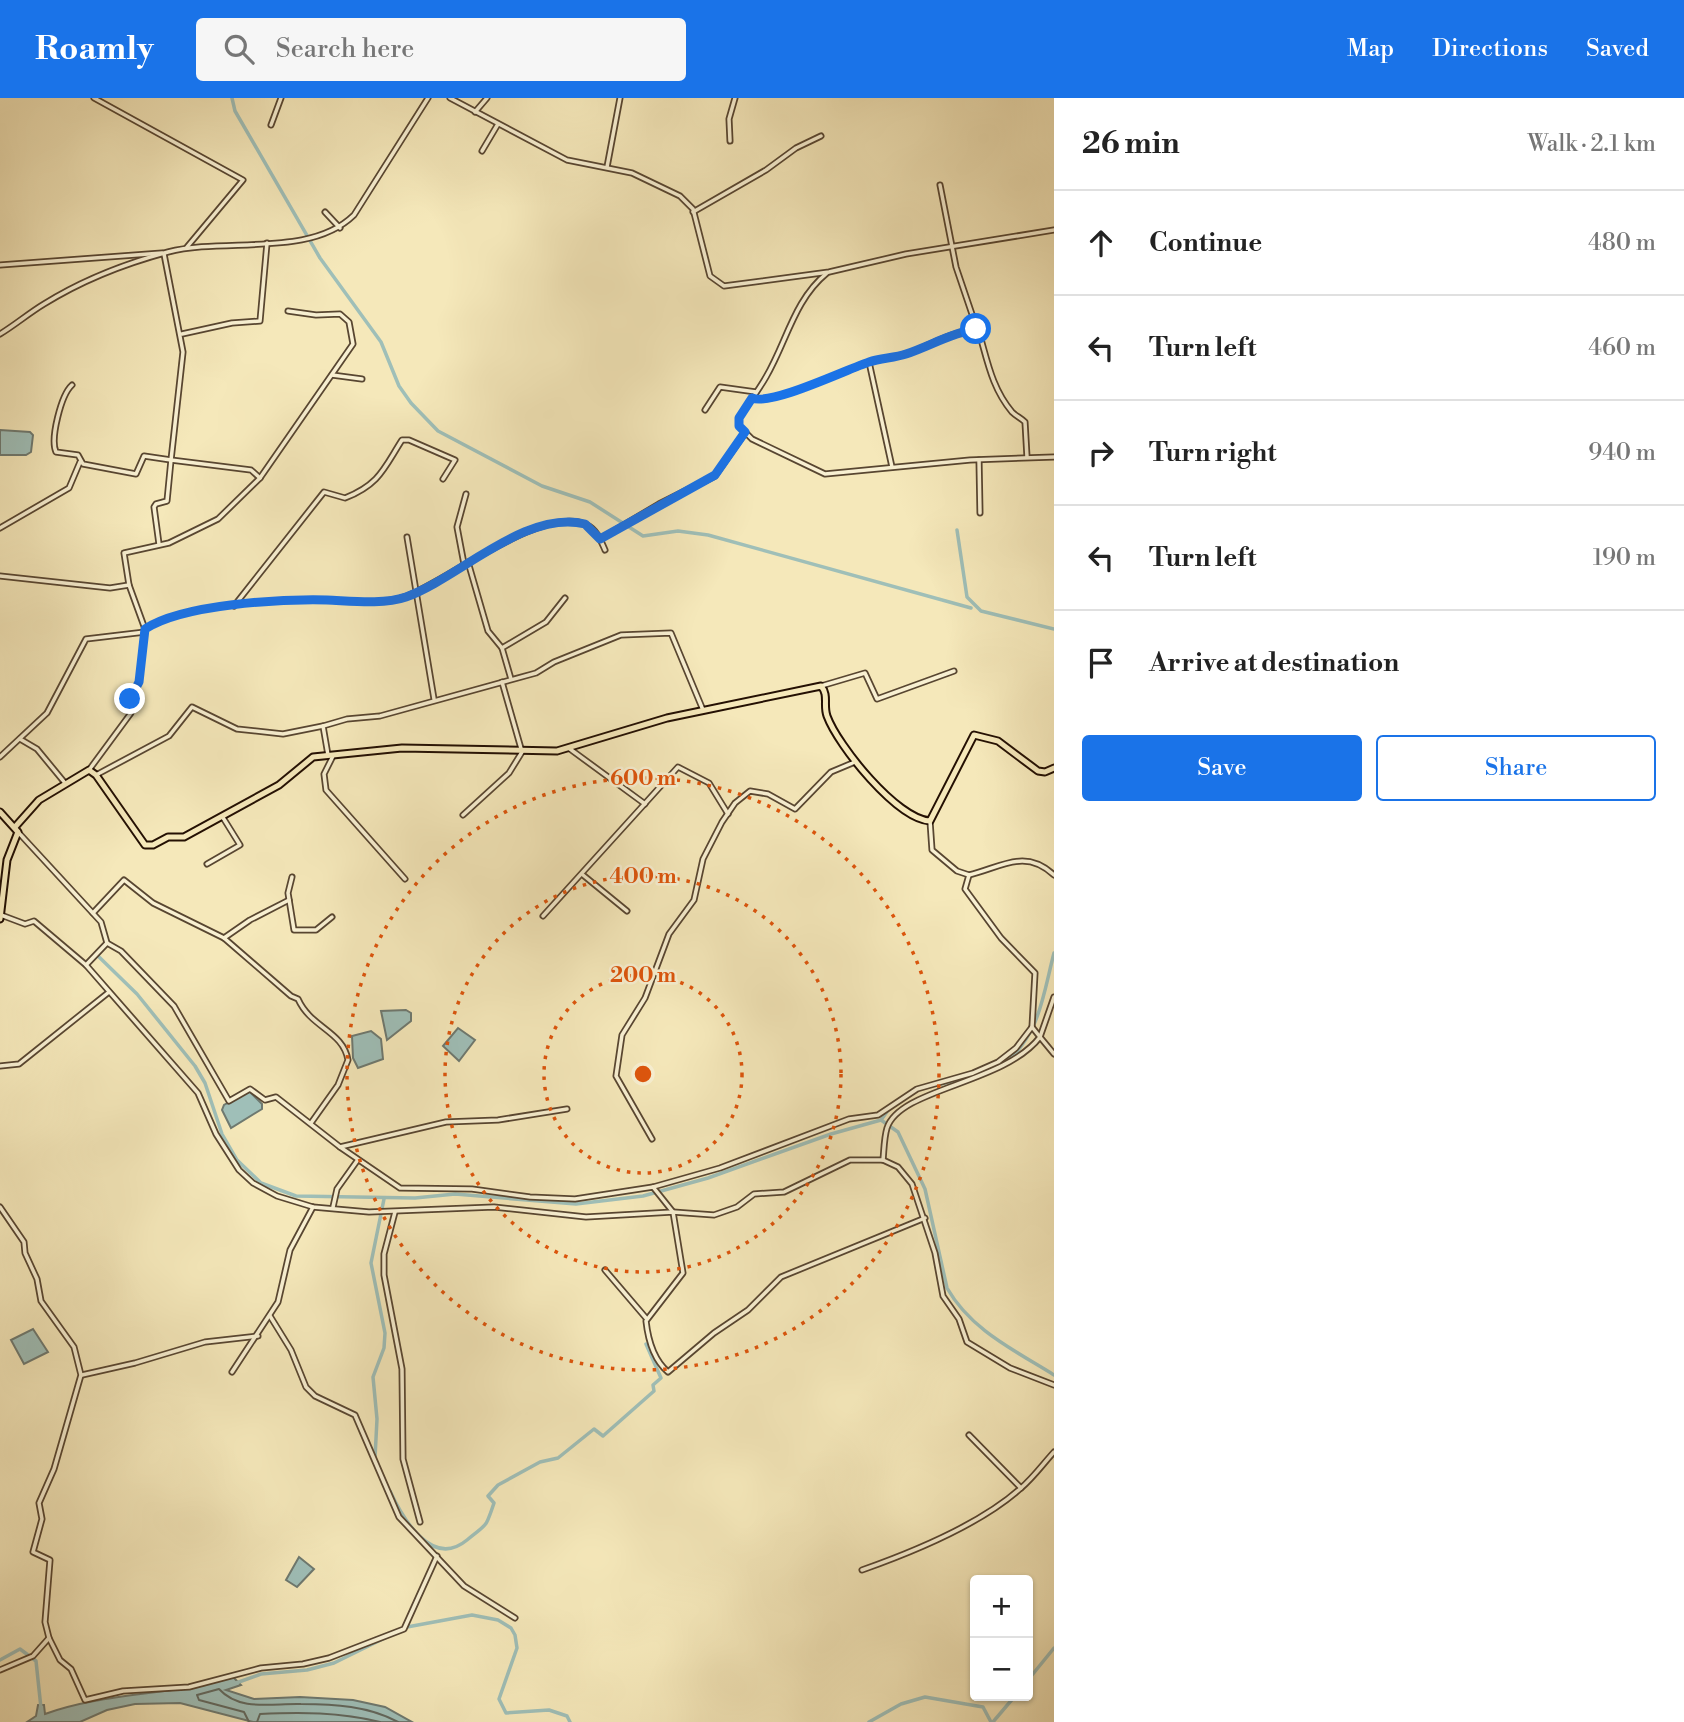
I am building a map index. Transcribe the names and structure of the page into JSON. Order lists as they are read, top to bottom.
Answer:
{
  "page": {
    "header": "Roamly",
    "search": "Search here",
    "nav": ["Map", "Directions", "Saved"],
    "heading": ["26 min", "Walk · 2.1 km"],
    "list": [
      ["Continue", "480 m"],
      ["Turn left", "460 m"],
      ["Turn right", "940 m"],
      ["Turn left", "190 m"],
      "Arrive at destination"
    ],
    "buttons": ["Save", "Share"],
    "map_buttons": ["+", "−"]
  },
  "rings": ["600 m", "400 m", "200 m"]
}
